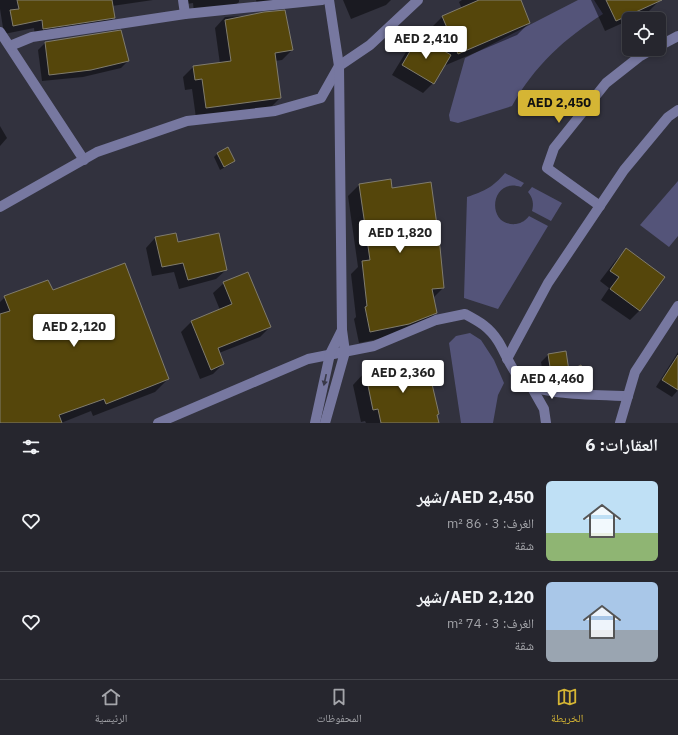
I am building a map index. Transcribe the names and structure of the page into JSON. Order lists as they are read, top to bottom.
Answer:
{
  "page": {
    "price": [
      "AED 2,410",
      "AED 2,450",
      "AED 1,820",
      "AED 2,120",
      "AED 2,360",
      "AED 4,460"
    ],
    "heading": "العقارات: 6",
    "list": [
      {
        "name": "AED 2,450/شهر",
        "note": "الغرف: 3 · 86 m² · شقة"
      },
      {
        "name": "AED 2,120/شهر",
        "note": "الغرف: 3 · 74 m² · شقة"
      }
    ],
    "tabs": ["الخريطة", "المحفوظات", "الرئيسية"]
  }
}
